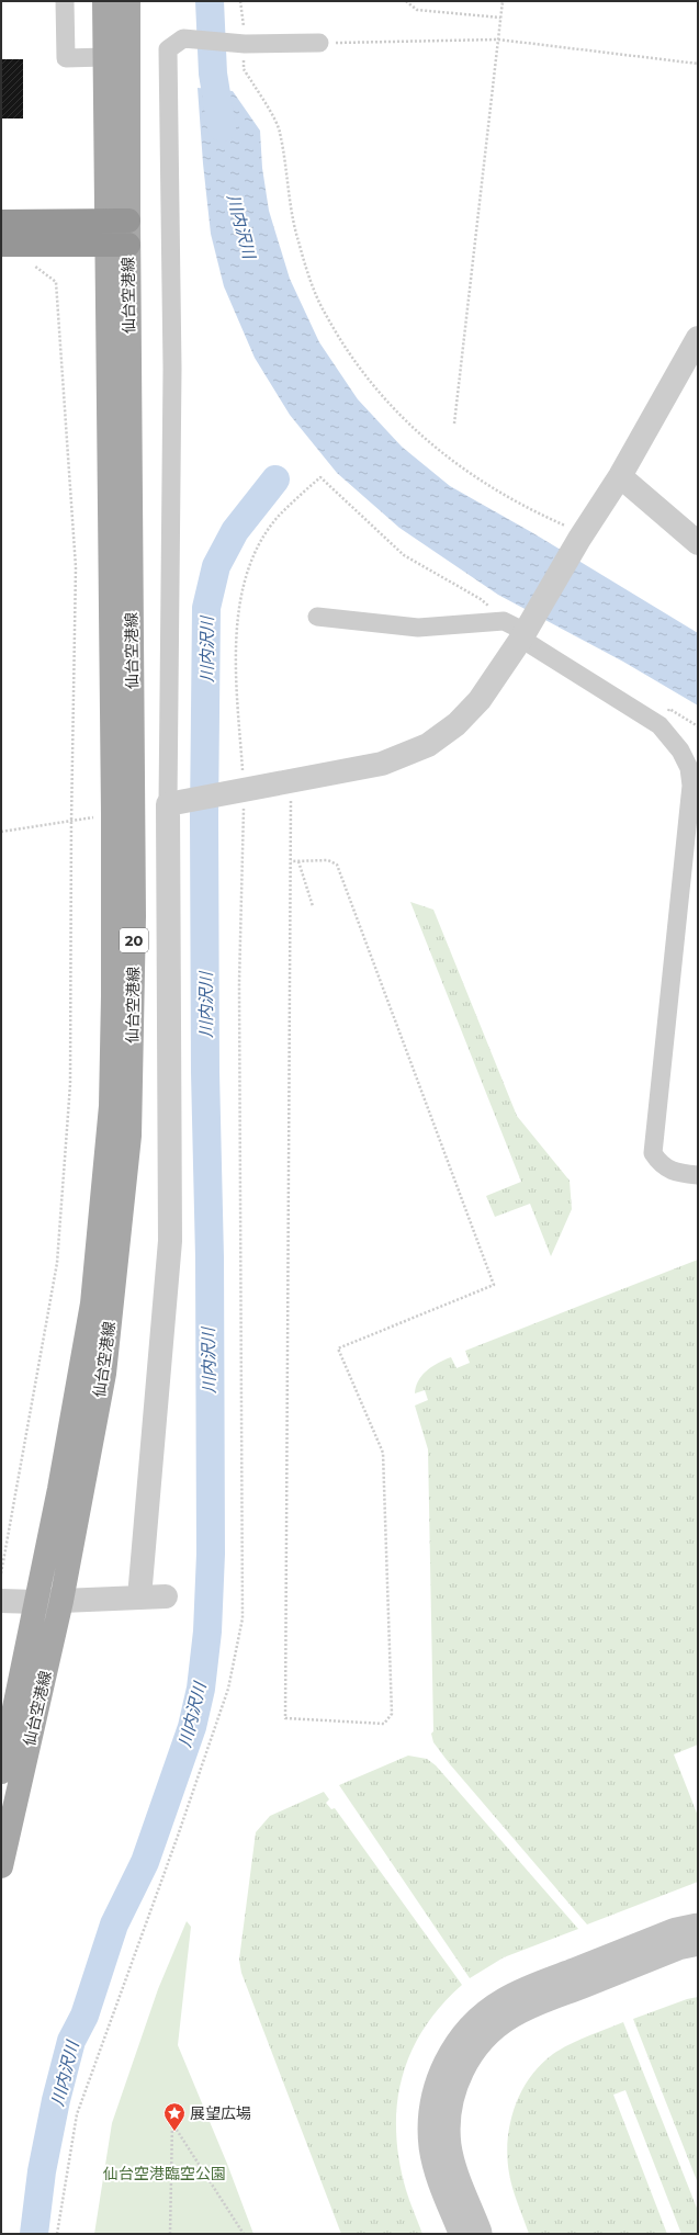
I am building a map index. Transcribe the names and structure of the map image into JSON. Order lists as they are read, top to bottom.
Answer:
{
  "streets": {
    "main road": ["仙台空港線", "20"]
  },
  "water": ["川内沢川"],
  "parks": ["仙台空港臨空公園"],
  "places": {
    "place": ["展望広場"]
  }
}
